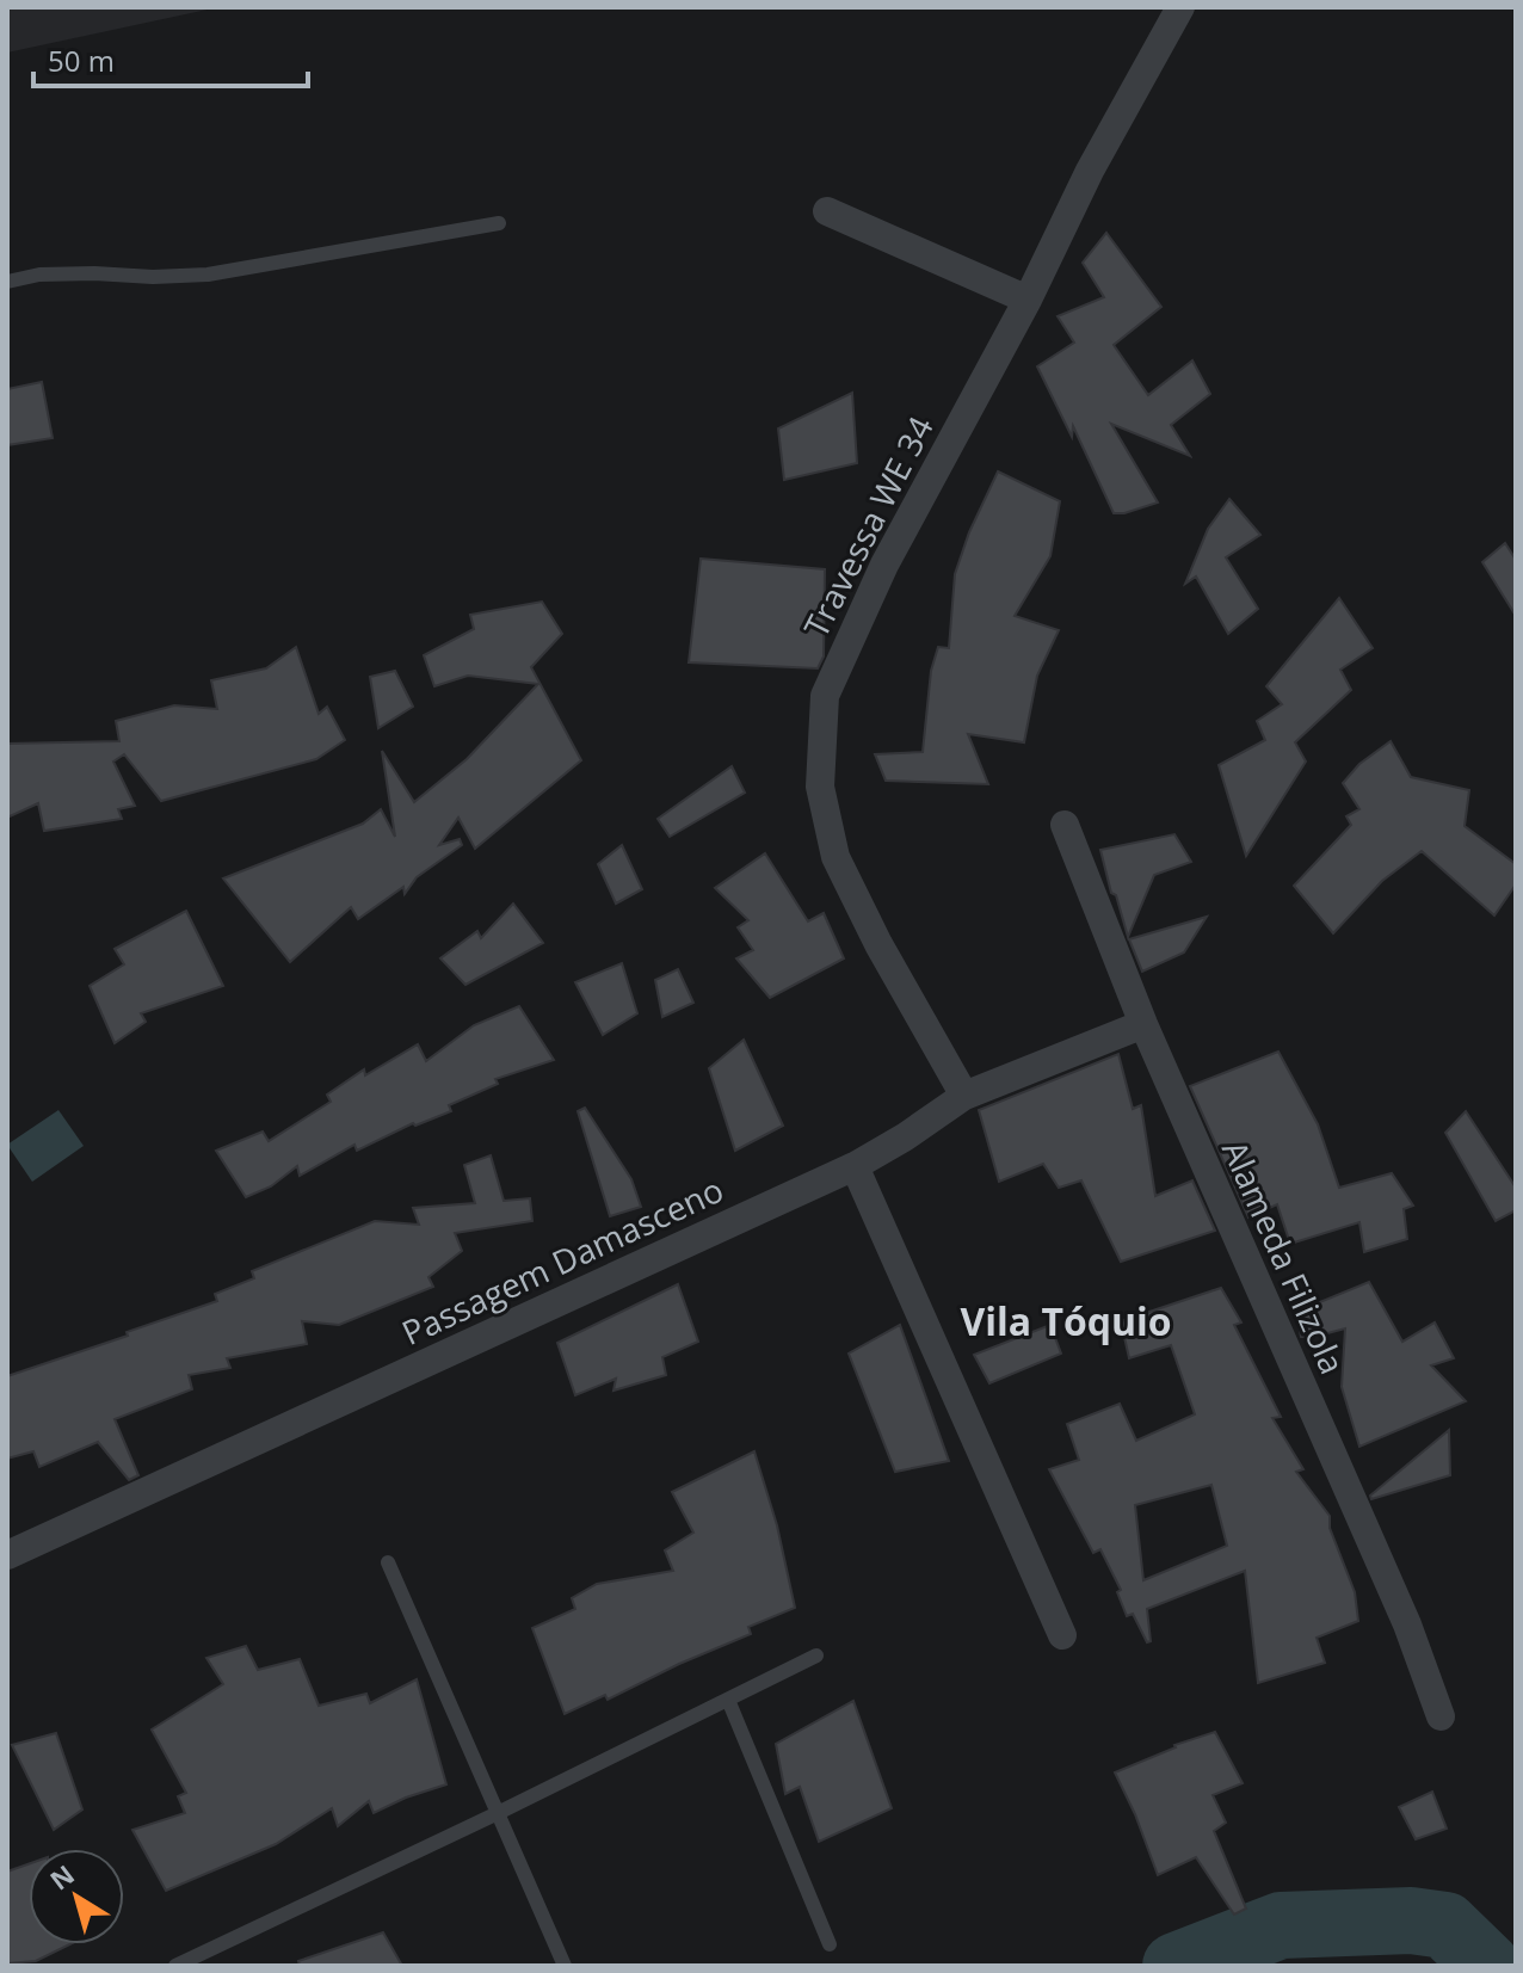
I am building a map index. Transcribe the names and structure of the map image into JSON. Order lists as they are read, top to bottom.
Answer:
{
  "streets": {
    "street": ["Travessa WE 34", "Alameda Filizola", "Passagem Damasceno"]
  },
  "crossings": [
    ["Travessa WE 34", "Passagem Damasceno"],
    ["Alameda Filizola", "Passagem Damasceno"]
  ],
  "districts": ["Vila Tóquio"],
  "scale_bar": "50 m",
  "north": "top left"
}
